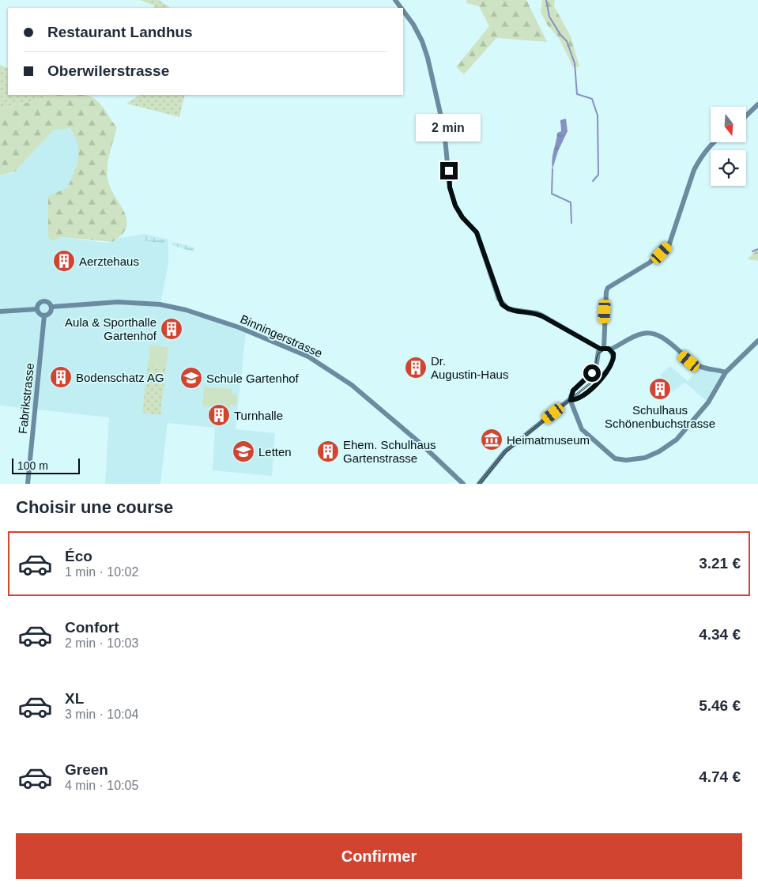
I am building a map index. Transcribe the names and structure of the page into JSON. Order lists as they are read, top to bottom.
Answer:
{
  "streets": {
    "street": ["Binningerstrasse", "Fabrikstrasse"]
  },
  "crossings": [
    ["Binningerstrasse", "Fabrikstrasse"]
  ],
  "places": {
    "building": [
      "Aerztehaus",
      "Aula & Sporthalle Gartenhof",
      "Dr. Augustin-Haus",
      "Bodenschatz AG",
      "Schulhaus Schönenbuchstrasse",
      "Turnhalle",
      "Ehem. Schulhaus Gartenstrasse"
    ],
    "school or university": ["Schule Gartenhof", "Letten"],
    "museum": ["Heimatmuseum"]
  },
  "scale_bar": "100 m",
  "north": "bottom",
  "page": {
    "banner": ["Restaurant Landhus", "Oberwilerstrasse"],
    "bubble": "2 min",
    "scale": "100 m",
    "heading": "Choisir une course",
    "list": [
      {
        "name": "Éco",
        "note": "1 min · 10:02",
        "value": "3.21 €"
      },
      {
        "name": "Confort",
        "note": "2 min · 10:03",
        "value": "4.34 €"
      },
      {
        "name": "XL",
        "note": "3 min · 10:04",
        "value": "5.46 €"
      },
      {
        "name": "Green",
        "note": "4 min · 10:05",
        "value": "4.74 €"
      }
    ],
    "buttons": "Confirmer"
  }
}
